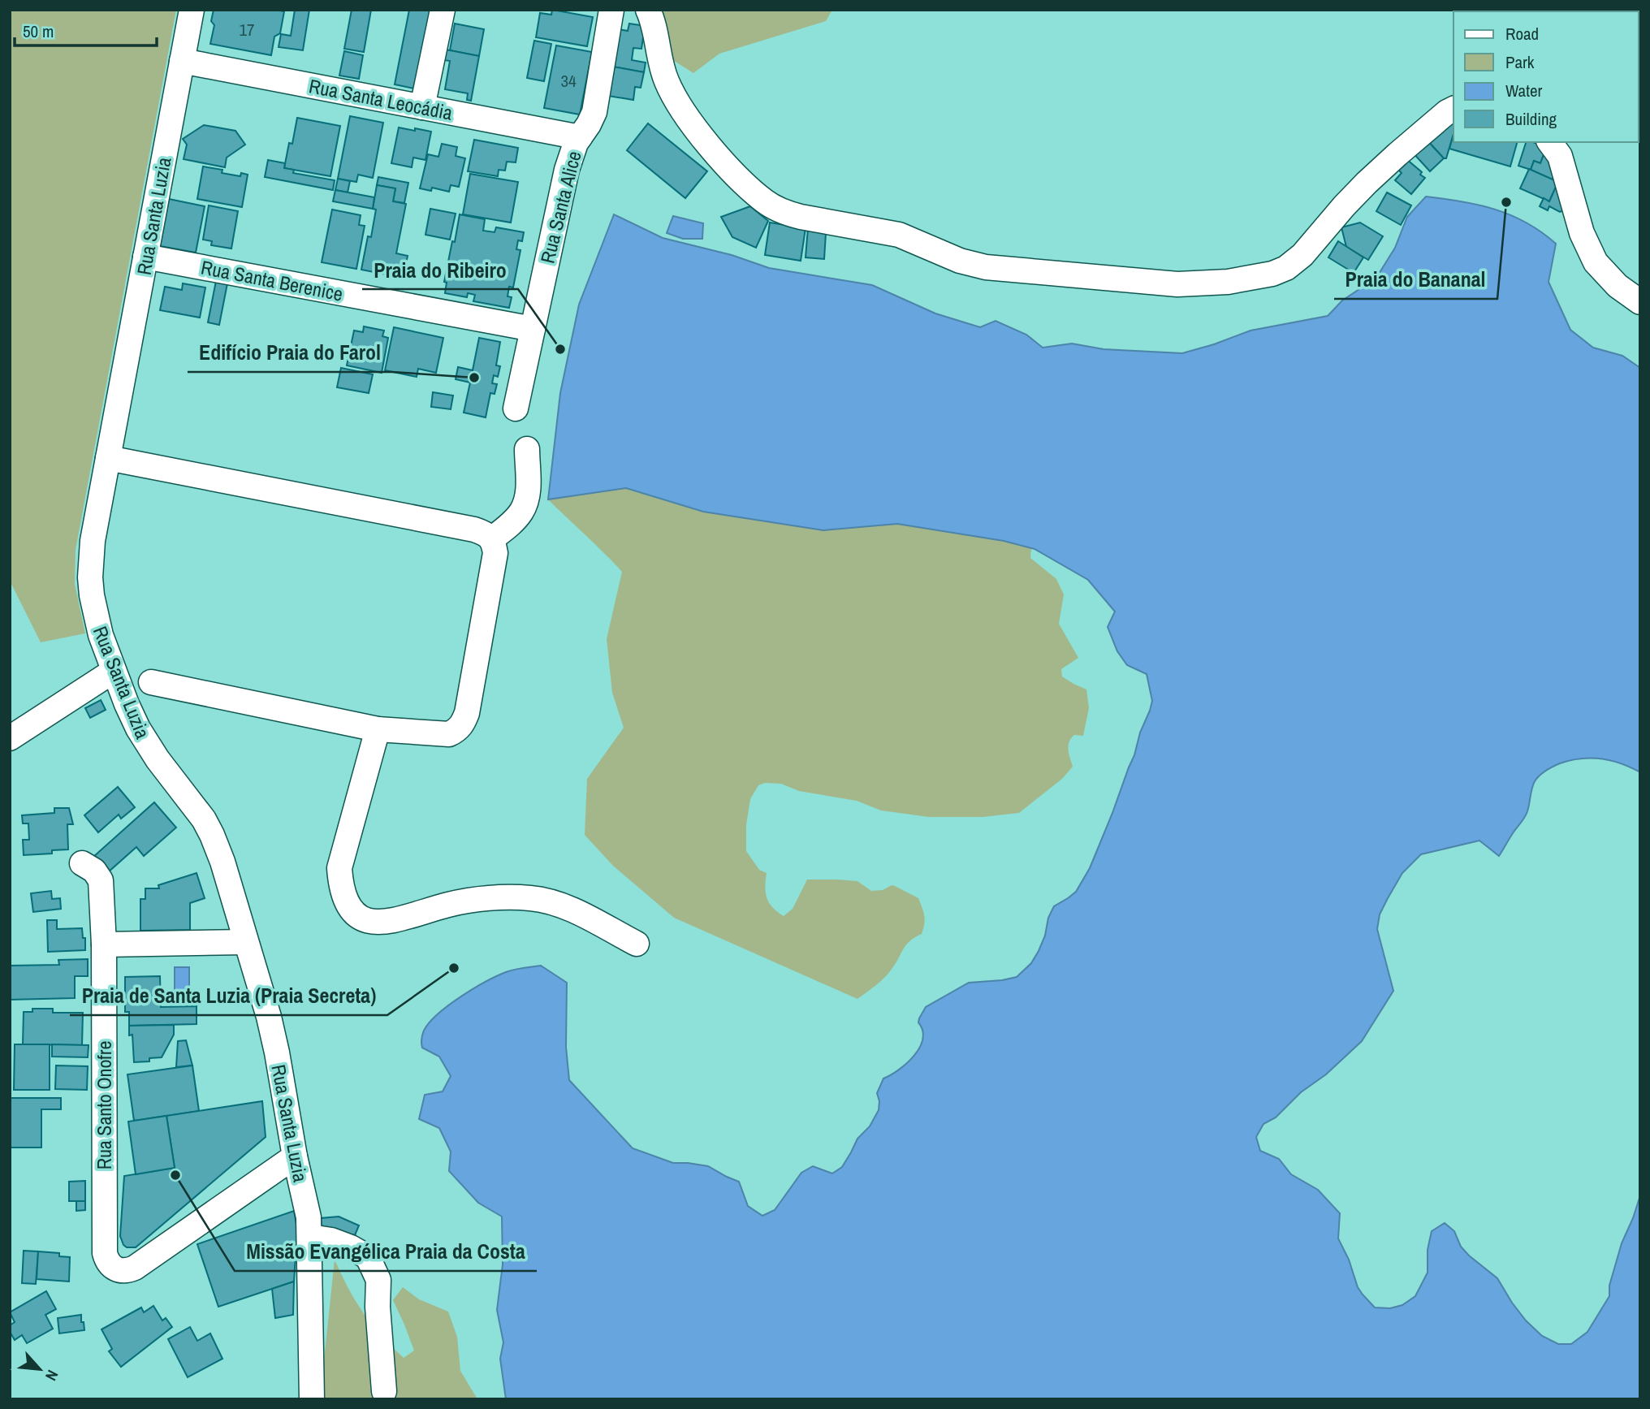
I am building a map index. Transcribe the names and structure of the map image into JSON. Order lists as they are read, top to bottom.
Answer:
{
  "streets": {
    "street": [
      "Rua Santa Leocádia",
      "Rua Santa Alice",
      "Rua Santa Luzia",
      "Rua Santa Berenice",
      "Rua Santo Onofre"
    ]
  },
  "crossings": [
    ["Rua Santa Leocádia", "Rua Santa Alice"],
    ["Rua Santa Leocádia", "Rua Santa Luzia"],
    ["Rua Santa Alice", "Rua Santa Berenice"],
    ["Rua Santa Luzia", "Rua Santa Berenice"],
    ["Rua Santa Luzia", "Rua Santo Onofre"]
  ],
  "places": [
    "Praia do Bananal",
    "Praia do Ribeiro",
    "Edifício Praia do Farol",
    "Praia de Santa Luzia (Praia Secreta)",
    "Missão Evangélica Praia da Costa"
  ],
  "house_numbers": ["17", "34"],
  "legend": [
    "Road",
    "Park",
    "Water",
    "Building"
  ],
  "scale_bar": "50 m",
  "north": "bottom right"
}
